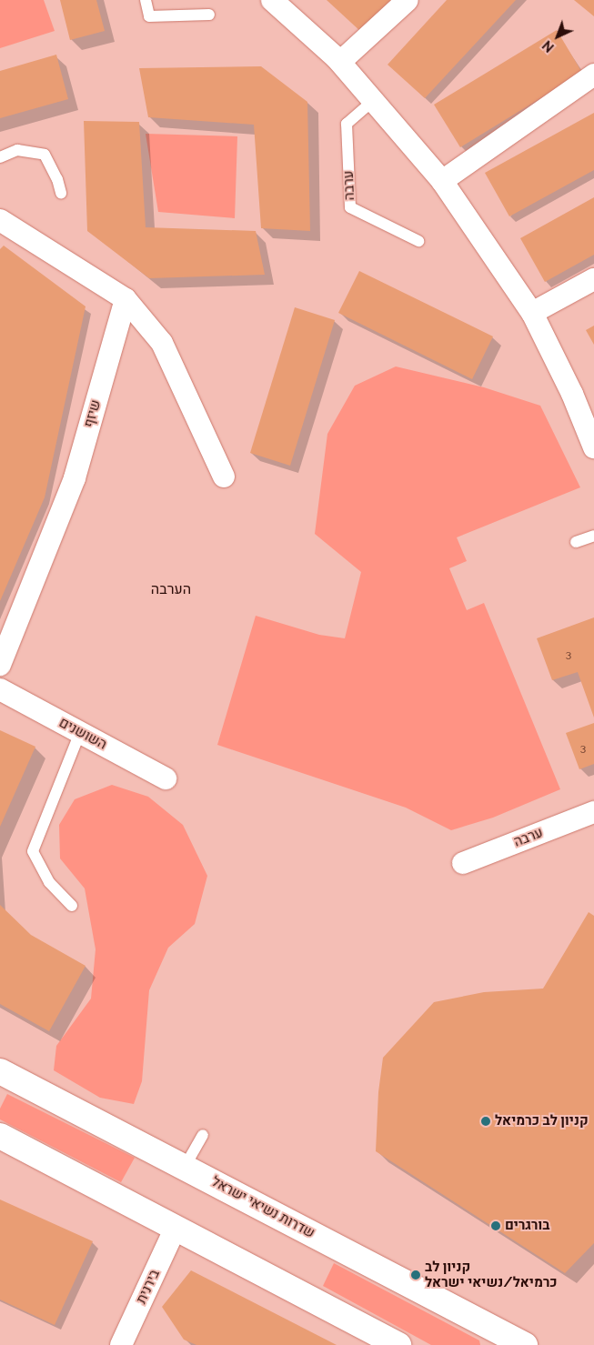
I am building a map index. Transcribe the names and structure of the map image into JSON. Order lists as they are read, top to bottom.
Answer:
{
  "streets": {
    "main road": ["שדרות נשיאי ישראל"],
    "street": [
      "ערבה",
      "שיזף",
      "השושנים",
      "בירנית"
    ]
  },
  "districts": ["הערבה"],
  "places": ["קניון לב כרמיאל", "בורגרים", "קניון לב כרמיאל/נשיאי ישראל"],
  "house_numbers": ["3", "3"],
  "north": "bottom left"
}
